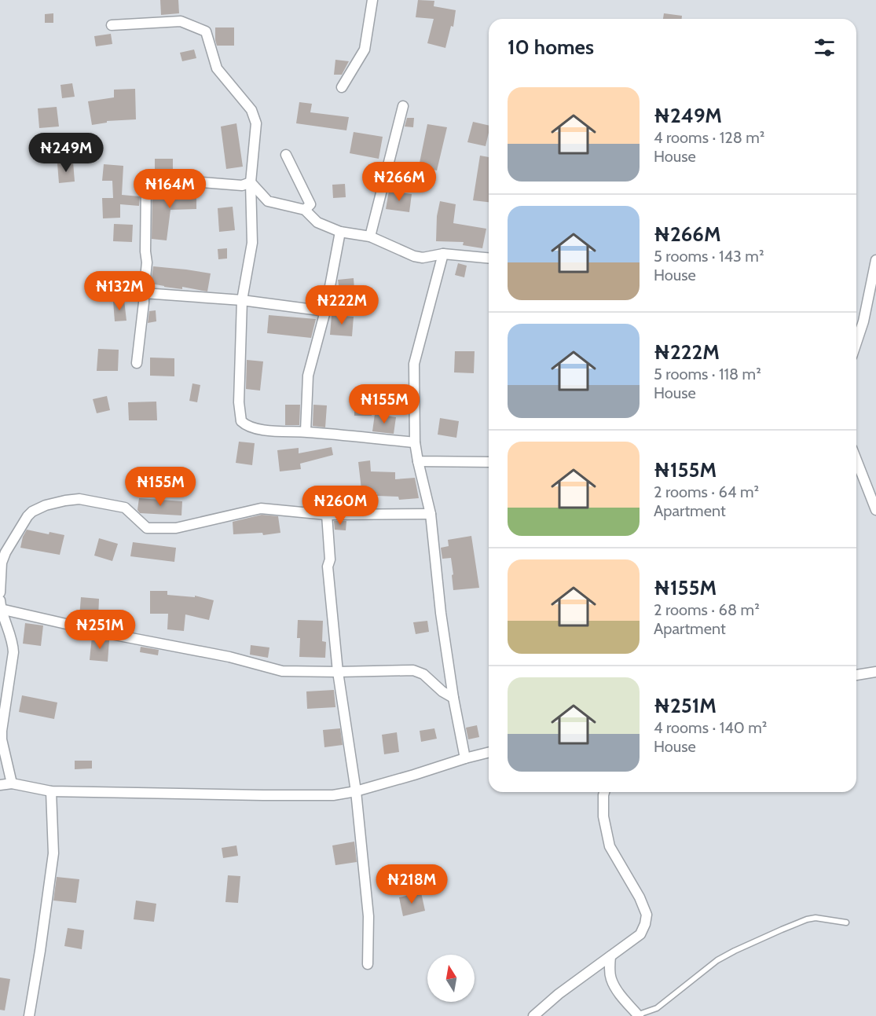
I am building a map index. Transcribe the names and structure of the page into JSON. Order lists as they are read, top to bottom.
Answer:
{
  "north": "top",
  "page": {
    "heading": "10 homes",
    "list": [
      {
        "name": "₦249M",
        "note": "4 rooms · 128 m² · House"
      },
      {
        "name": "₦266M",
        "note": "5 rooms · 143 m² · House"
      },
      {
        "name": "₦222M",
        "note": "5 rooms · 118 m² · House"
      },
      {
        "name": "₦155M",
        "note": "2 rooms · 64 m² · Apartment"
      },
      {
        "name": "₦155M",
        "note": "2 rooms · 68 m² · Apartment"
      },
      {
        "name": "₦251M",
        "note": "4 rooms · 140 m² · House"
      }
    ],
    "price": [
      "₦249M",
      "₦266M",
      "₦164M",
      "₦132M",
      "₦222M",
      "₦155M",
      "₦155M",
      "₦260M",
      "₦251M",
      "₦218M"
    ]
  }
}
